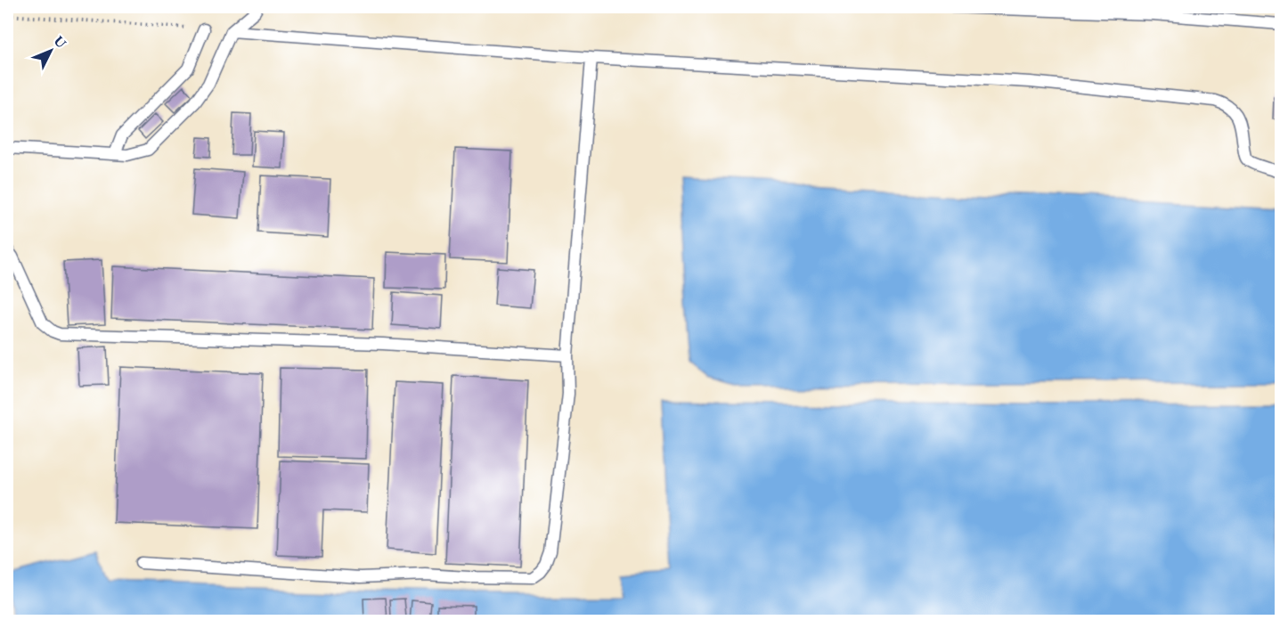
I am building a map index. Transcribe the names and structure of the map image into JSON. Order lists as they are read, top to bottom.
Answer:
{
  "north": "top right"
}
